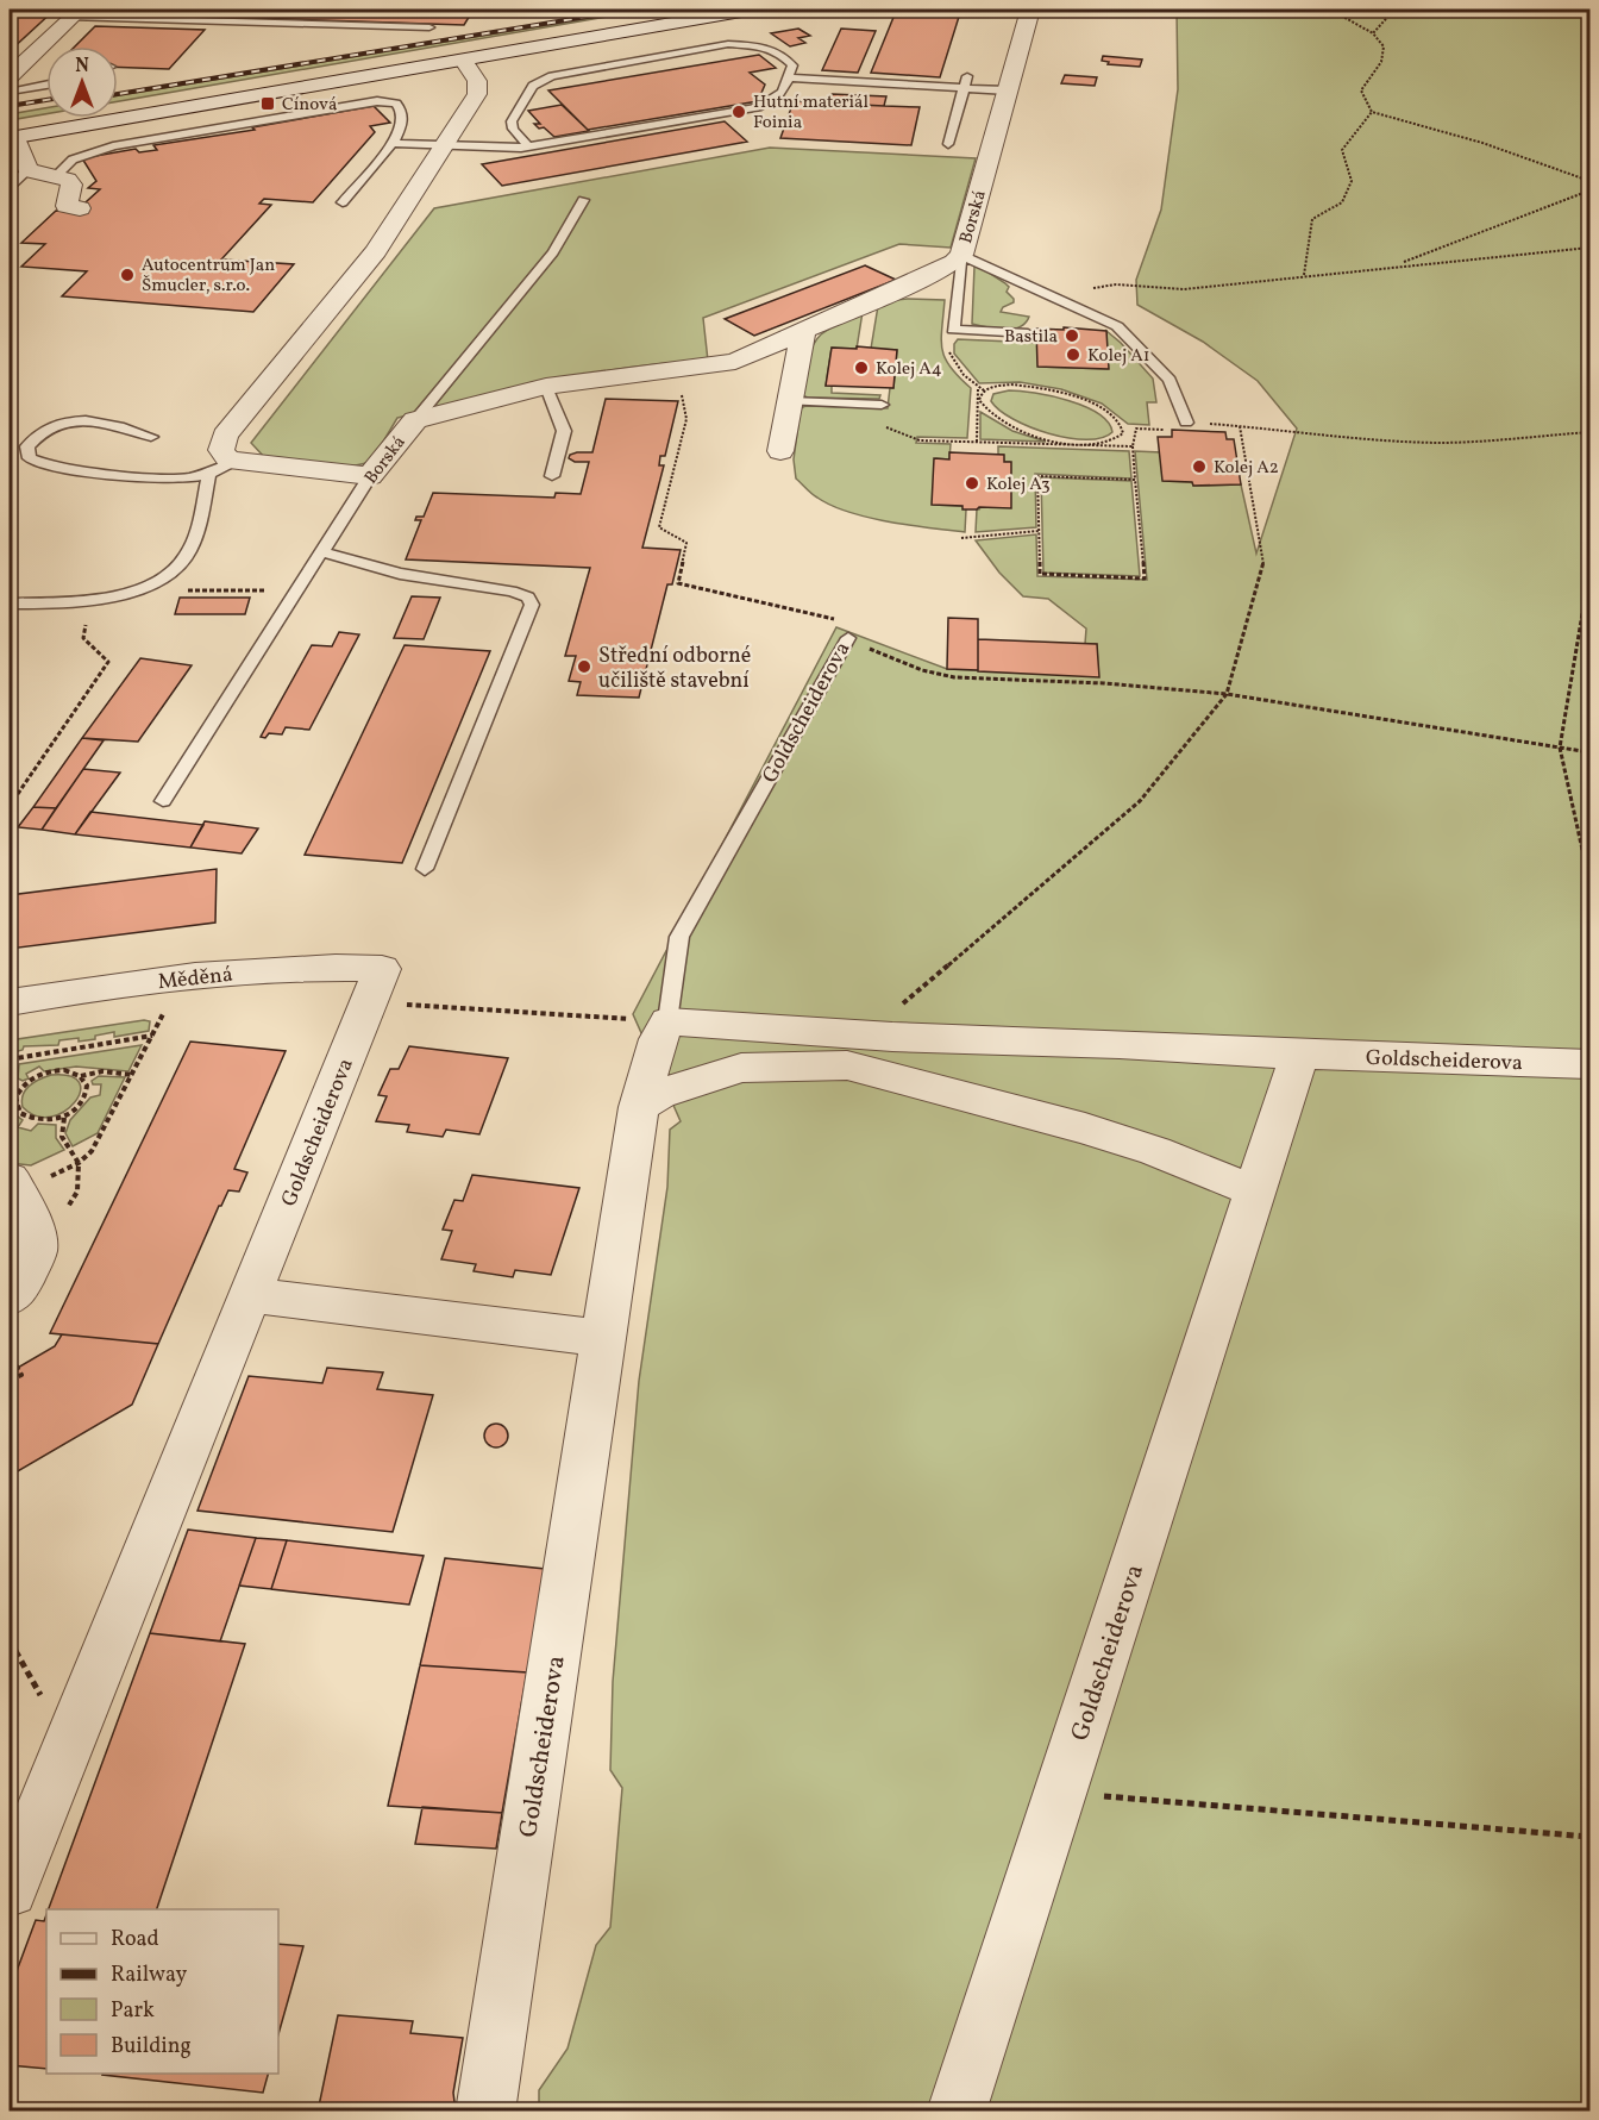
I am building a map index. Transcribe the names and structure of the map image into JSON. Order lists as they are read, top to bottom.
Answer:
{
  "streets": {
    "street": ["Borská", "Goldscheiderova", "Měděná"]
  },
  "crossings": [
    ["Borská", "Goldscheiderova"],
    ["Goldscheiderova", "Měděná"]
  ],
  "places": {
    "transit": ["Cínová"],
    "other": [
      "Hutní materiál Foinia",
      "Autocentrum Jan Šmucler, s.r.o.",
      "Bastila",
      "Kolej A1",
      "Kolej A4",
      "Kolej A2",
      "Kolej A3",
      "Střední odborné učiliště stavební"
    ]
  },
  "legend": [
    "Road",
    "Railway",
    "Park",
    "Building"
  ],
  "north": "top"
}
